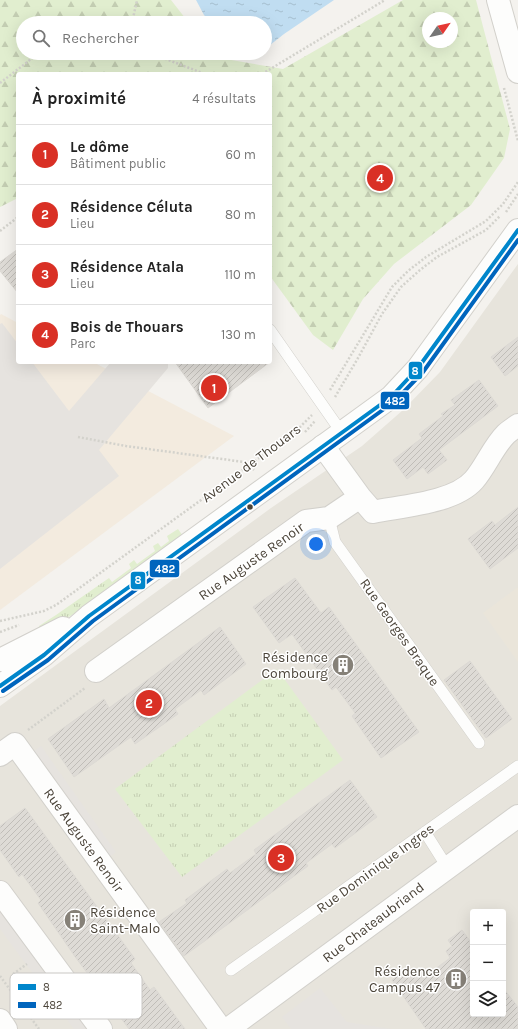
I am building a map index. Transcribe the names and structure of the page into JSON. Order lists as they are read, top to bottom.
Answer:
{
  "streets": {
    "street": ["Avenue de Thouars", "Rue Auguste Renoir", "Rue Chateaubriand"],
    "lane": ["Rue Georges Braque", "Rue Dominique Ingres"]
  },
  "crossings": [
    ["Rue Auguste Renoir", "Rue Georges Braque"]
  ],
  "places": {
    "building": ["Résidence Combourg", "Résidence Saint-Malo", "Résidence Campus 47"]
  },
  "lines": ["transit line 8", "transit line 482"],
  "legend": ["8", "482"],
  "north": "top right",
  "page": {
    "search": "Rechercher",
    "heading": ["À proximité", "4 résultats"],
    "list": [
      {
        "mark": "1",
        "name": "Le dôme",
        "note": "Bâtiment public",
        "value": "60 m"
      },
      {
        "mark": "2",
        "name": "Résidence Céluta",
        "note": "Lieu",
        "value": "80 m"
      },
      {
        "mark": "3",
        "name": "Résidence Atala",
        "note": "Lieu",
        "value": "110 m"
      },
      {
        "mark": "4",
        "name": "Bois de Thouars",
        "note": "Parc",
        "value": "130 m"
      }
    ],
    "pins": [
      "4",
      "1",
      "2",
      "3"
    ],
    "map_buttons": ["+", "−"]
  }
}
